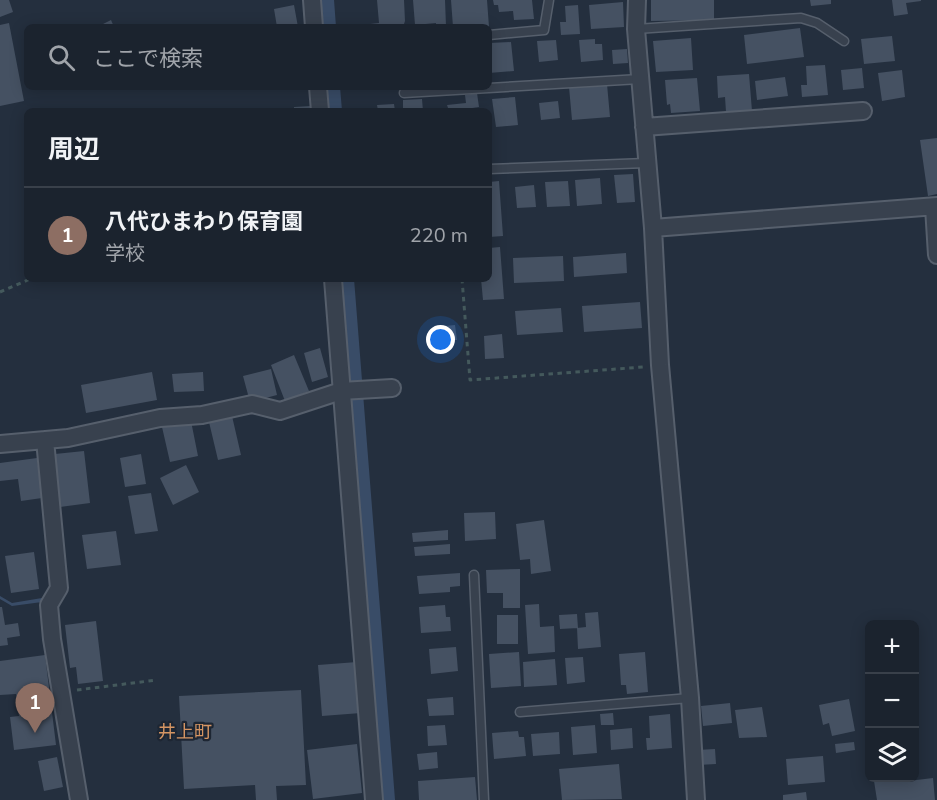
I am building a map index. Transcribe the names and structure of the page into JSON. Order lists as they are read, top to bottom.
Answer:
{
  "districts": ["井上町"],
  "page": {
    "search": "ここで検索",
    "heading": "周辺",
    "list": [
      {
        "mark": "1",
        "name": "八代ひまわり保育園",
        "note": "学校",
        "value": "220 m"
      }
    ],
    "map_buttons": ["+", "−"],
    "pins": "1"
  }
}
